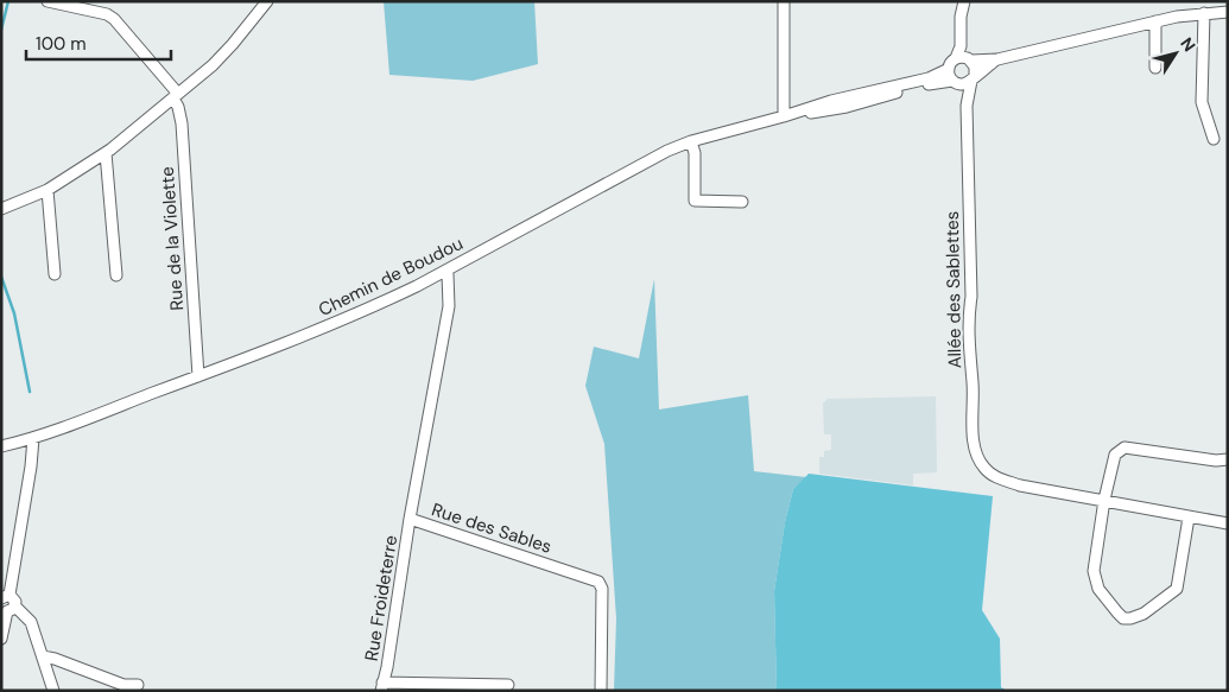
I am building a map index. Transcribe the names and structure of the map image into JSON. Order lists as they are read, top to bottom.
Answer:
{
  "streets": {
    "street": [
      "Rue de la Violette",
      "Chemin de Boudou",
      "Allée des Sablettes",
      "Rue des Sables",
      "Rue Froideterre"
    ]
  },
  "crossings": [
    ["Rue de la Violette", "Chemin de Boudou"],
    ["Chemin de Boudou", "Allée des Sablettes"],
    ["Chemin de Boudou", "Rue des Sables"],
    ["Rue des Sables", "Rue Froideterre"]
  ],
  "scale_bar": "100 m",
  "north": "top right"
}
